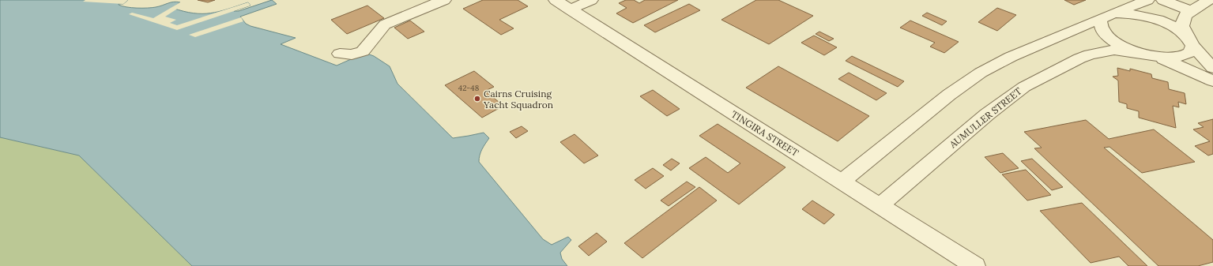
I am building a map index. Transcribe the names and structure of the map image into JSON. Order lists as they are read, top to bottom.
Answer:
{
  "streets": {
    "street": ["AUMULLER STREET", "TINGIRA STREET"]
  },
  "crossings": [
    ["AUMULLER STREET", "TINGIRA STREET"]
  ],
  "places": ["Cairns Cruising Yacht Squadron"],
  "house_numbers": ["42-48"]
}
